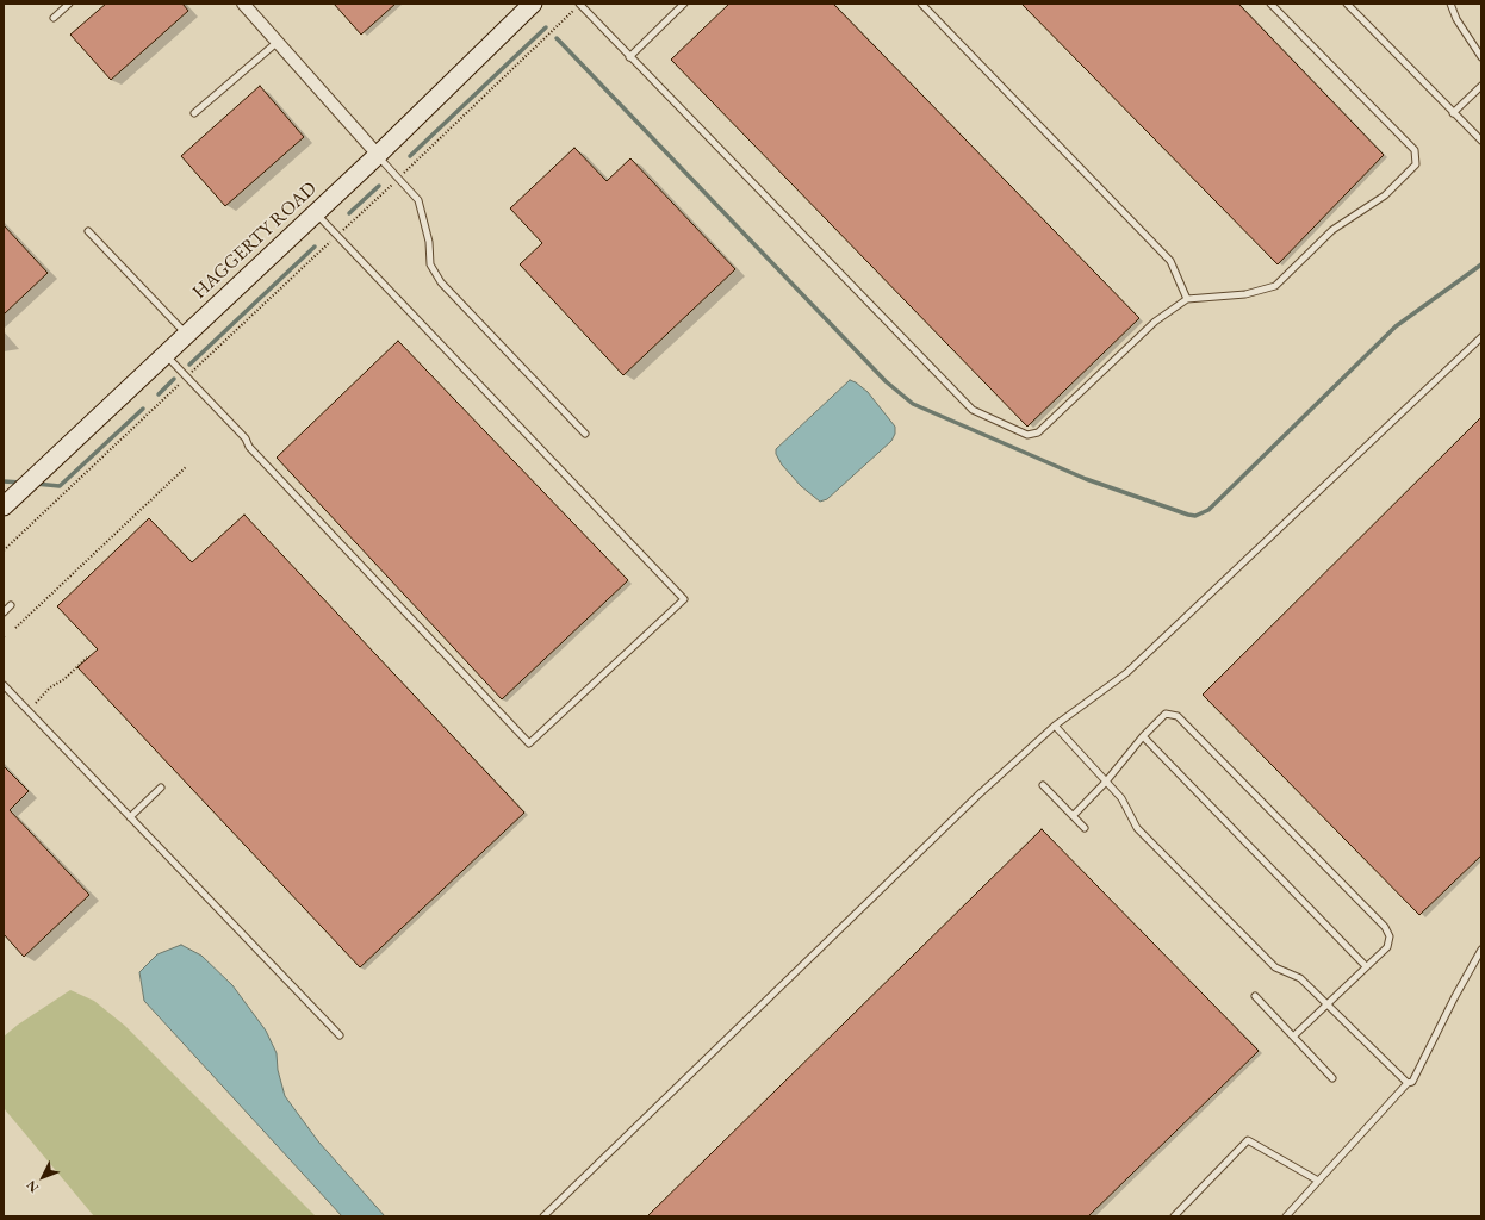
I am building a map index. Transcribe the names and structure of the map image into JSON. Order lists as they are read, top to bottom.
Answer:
{
  "streets": {
    "main road": ["HAGGERTY ROAD"]
  },
  "north": "bottom left"
}
